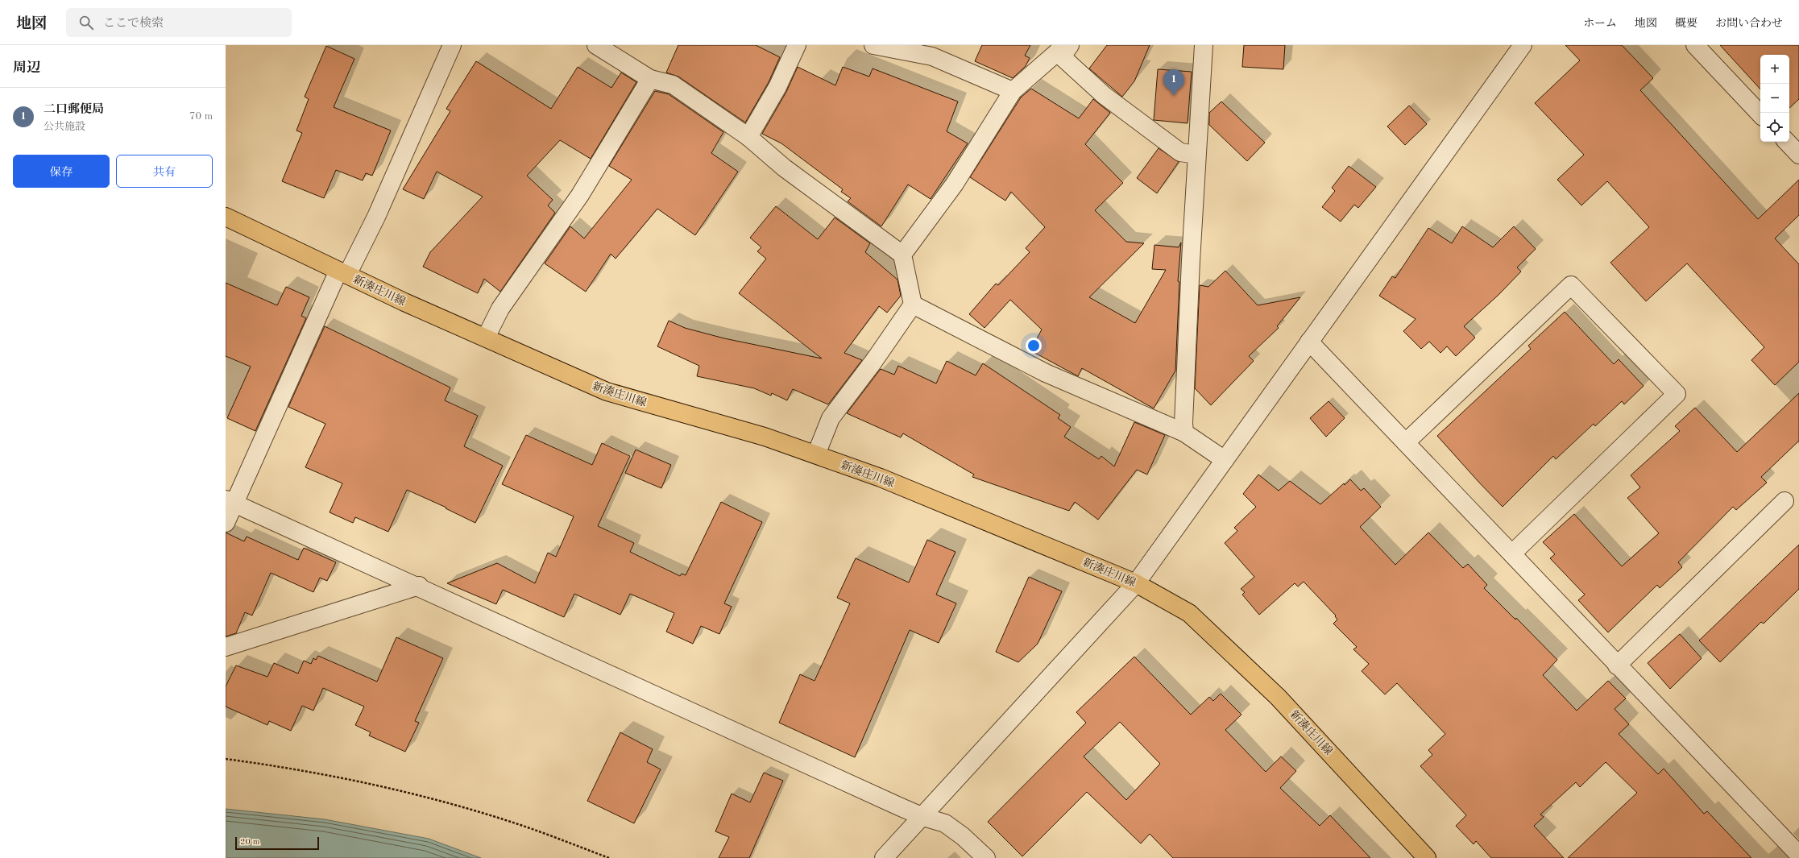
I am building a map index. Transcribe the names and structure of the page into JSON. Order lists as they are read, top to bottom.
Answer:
{
  "streets": {
    "main road": ["新湊庄川線"]
  },
  "scale_bar": "20 m",
  "page": {
    "header": "地図",
    "search": "ここで検索",
    "nav": [
      "ホーム",
      "地図",
      "概要",
      "お問い合わせ"
    ],
    "heading": "周辺",
    "map_buttons": ["+", "−"],
    "pins": "1",
    "list": [
      {
        "mark": "1",
        "name": "二口郵便局",
        "note": "公共施設",
        "value": "70 m"
      }
    ],
    "buttons": ["保存", "共有"],
    "scale": "20 m"
  }
}
